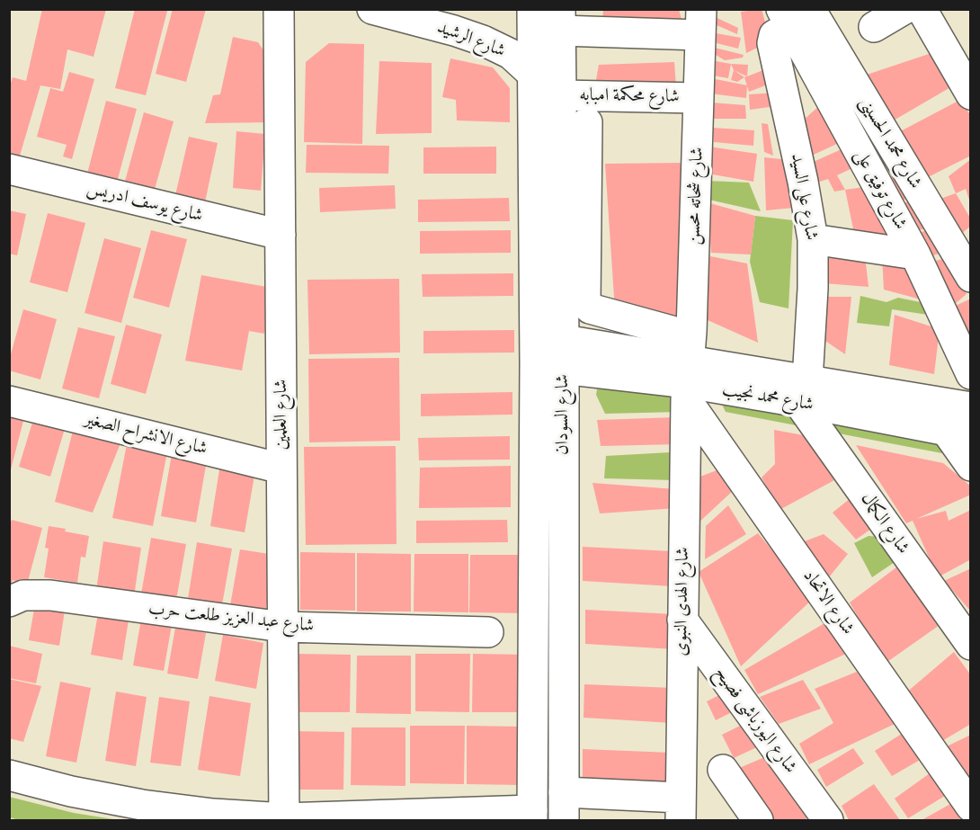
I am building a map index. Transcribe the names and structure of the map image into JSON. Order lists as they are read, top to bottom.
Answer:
{
  "streets": {
    "street": [
      "شارع الرشيد",
      "شارع محكمة امبابه",
      "شارع محمد الحسينى",
      "شارع توفيق على",
      "شارع شحاته محسن",
      "شارع على السيد",
      "شارع يوسف ادريس",
      "شارع محمد نجيب",
      "شارع العلمين",
      "شارع السودان",
      "شارع الانشراح الصغير",
      "شارع الكمال",
      "شارع الهدى النبوى",
      "شارع الاتحاد",
      "شارع عبد العزيز طلعت حرب",
      "شارع اليوزباشى فصيح"
    ]
  },
  "crossings": [
    ["شارع الرشيد", "شارع السودان"],
    ["شارع محكمة امبابه", "شارع شحاته محسن"],
    ["شارع محكمة امبابه", "شارع السودان"],
    ["شارع محمد الحسينى", "شارع توفيق على"],
    ["شارع محمد الحسينى", "شارع على السيد"],
    ["شارع توفيق على", "شارع على السيد"],
    ["شارع شحاته محسن", "شارع محمد نجيب"],
    ["شارع شحاته محسن", "شارع الهدى النبوى"],
    ["شارع شحاته محسن", "شارع الاتحاد"],
    ["شارع على السيد", "شارع محمد نجيب"],
    ["شارع على السيد", "شارع الكمال"],
    ["شارع يوسف ادريس", "شارع العلمين"],
    ["شارع محمد نجيب", "شارع السودان"],
    ["شارع محمد نجيب", "شارع الكمال"],
    ["شارع محمد نجيب", "شارع الهدى النبوى"],
    ["شارع محمد نجيب", "شارع الاتحاد"],
    ["شارع العلمين", "شارع الانشراح الصغير"],
    ["شارع العلمين", "شارع عبد العزيز طلعت حرب"],
    ["شارع الهدى النبوى", "شارع الاتحاد"],
    ["شارع الهدى النبوى", "شارع اليوزباشى فصيح"]
  ]
}
